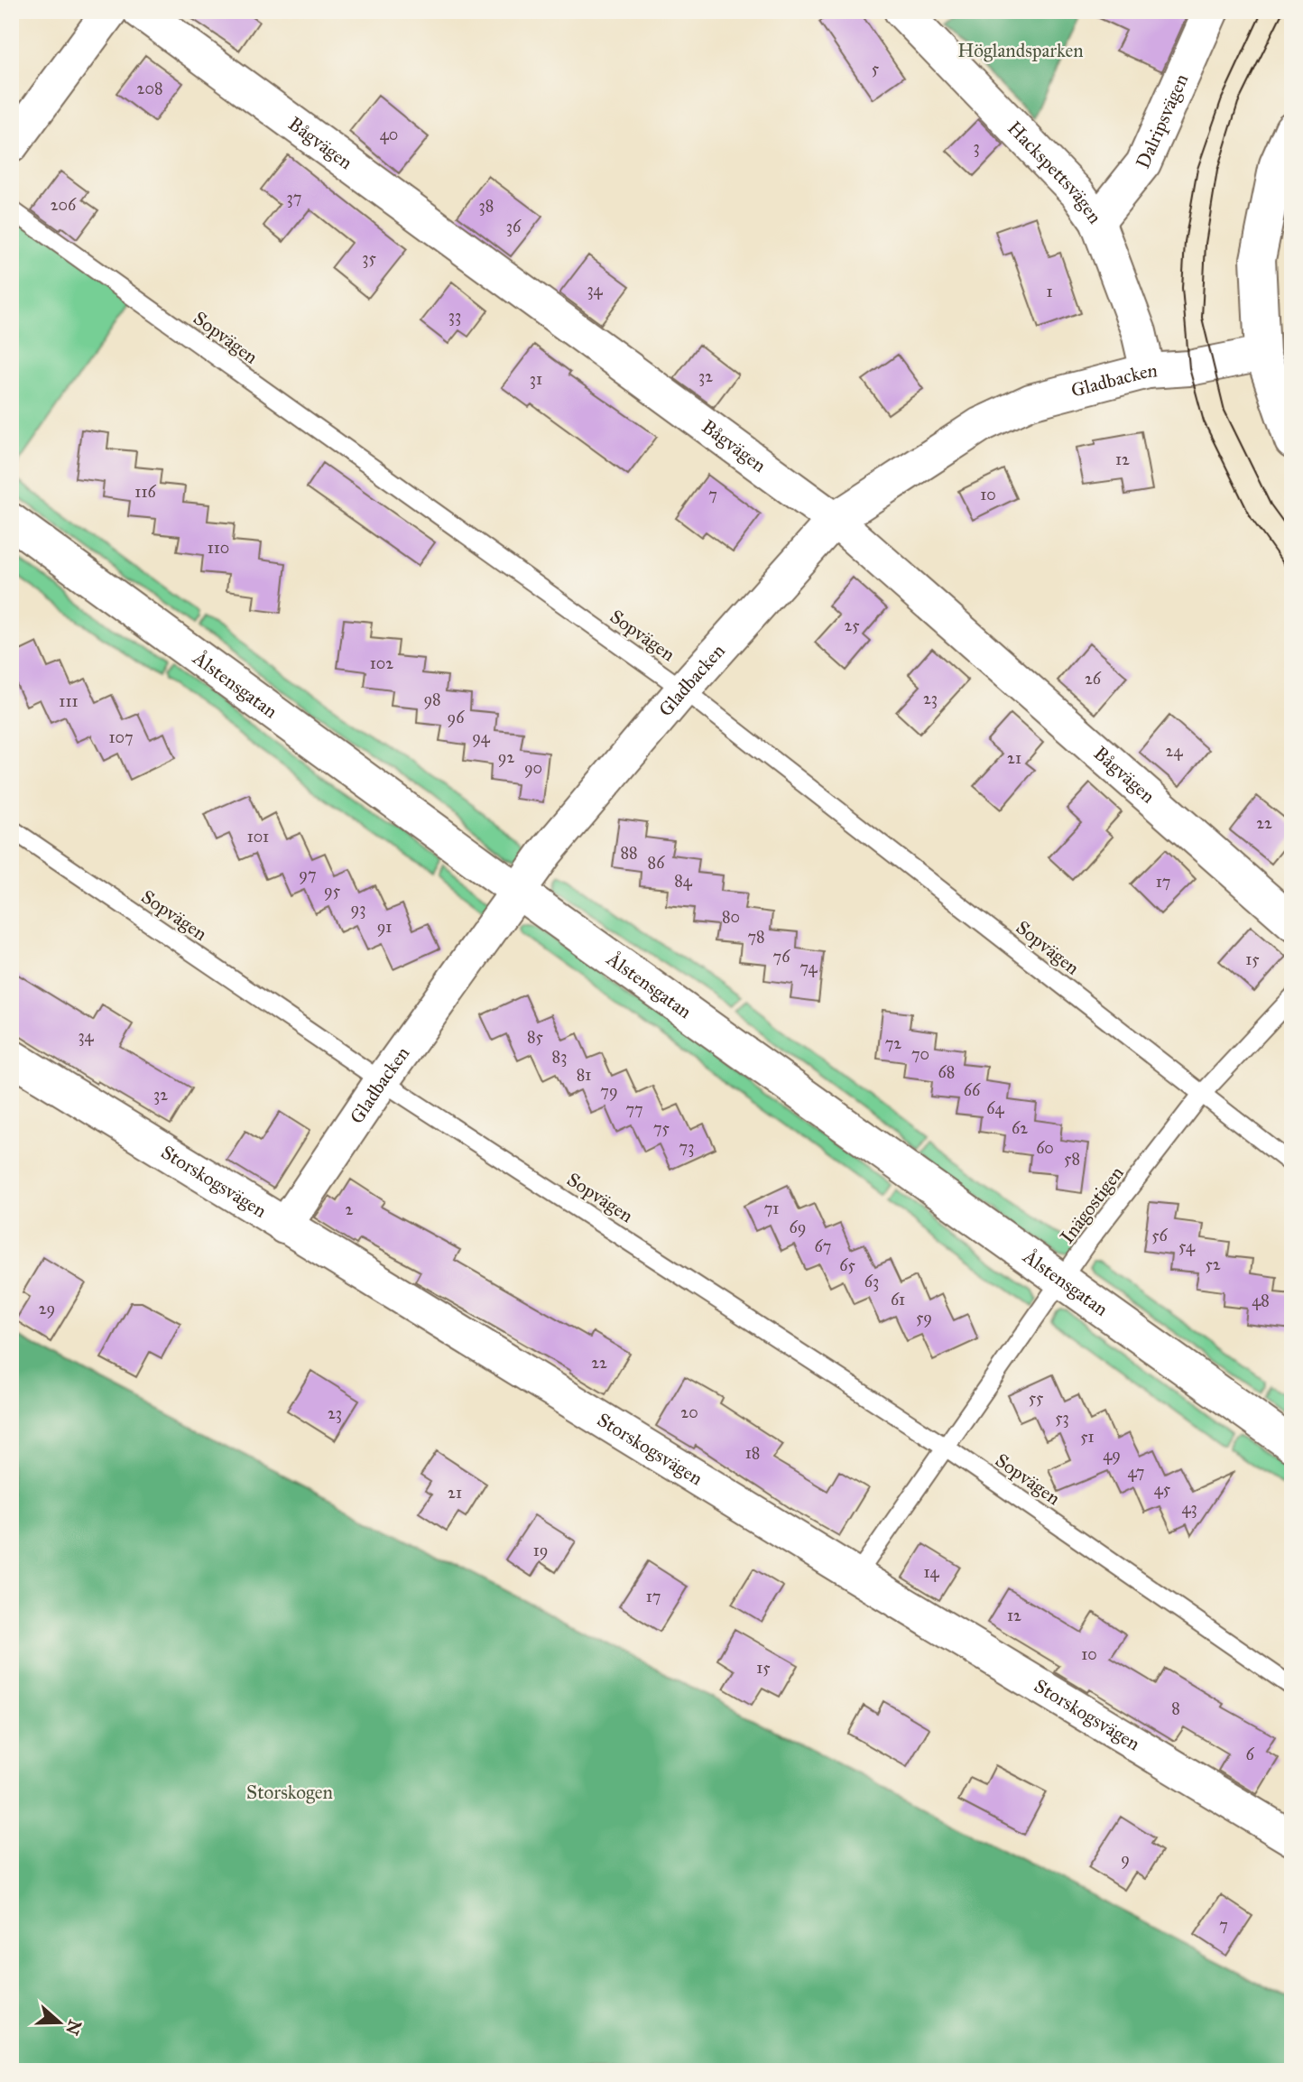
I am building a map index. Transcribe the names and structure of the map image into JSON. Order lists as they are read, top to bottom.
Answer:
{
  "streets": {
    "street": [
      "Dalripsvägen",
      "Bågvägen",
      "Hackspettsvägen",
      "Gladbacken",
      "Ålstensgatan",
      "Storskogsvägen"
    ],
    "lane": ["Sopvägen", "Inägostigen"]
  },
  "crossings": [
    ["Dalripsvägen", "Hackspettsvägen"],
    ["Bågvägen", "Gladbacken"],
    ["Hackspettsvägen", "Gladbacken"],
    ["Sopvägen", "Gladbacken"],
    ["Sopvägen", "Inägostigen"],
    ["Gladbacken", "Ålstensgatan"],
    ["Gladbacken", "Storskogsvägen"],
    ["Ålstensgatan", "Inägostigen"],
    ["Storskogsvägen", "Inägostigen"]
  ],
  "parks": ["Höglandsparken", "Storskogen"],
  "house_numbers": [
    "5",
    "208",
    "40",
    "3",
    "37",
    "206",
    "38",
    "36",
    "35",
    "34",
    "1",
    "33",
    "32",
    "31",
    "12",
    "116",
    "7",
    "10",
    "110",
    "25",
    "102",
    "26",
    "23",
    "98",
    "111",
    "96",
    "107",
    "94",
    "24",
    "92",
    "21",
    "90",
    "22",
    "101",
    "88",
    "86",
    "97",
    "84",
    "17",
    "95",
    "93",
    "80",
    "91",
    "78",
    "76",
    "15",
    "74",
    "34",
    "85",
    "72",
    "70",
    "83",
    "68",
    "81",
    "66",
    "79",
    "32",
    "64",
    "77",
    "75",
    "62",
    "73",
    "60",
    "58",
    "71",
    "2",
    "69",
    "56",
    "67",
    "54",
    "52",
    "65",
    "63",
    "61",
    "48",
    "29",
    "59",
    "22",
    "55",
    "20",
    "23",
    "53",
    "51",
    "18",
    "49",
    "47",
    "45",
    "21",
    "43",
    "19",
    "14",
    "17",
    "12",
    "10",
    "15",
    "8",
    "6",
    "9",
    "7"
  ],
  "north": "right"
}
